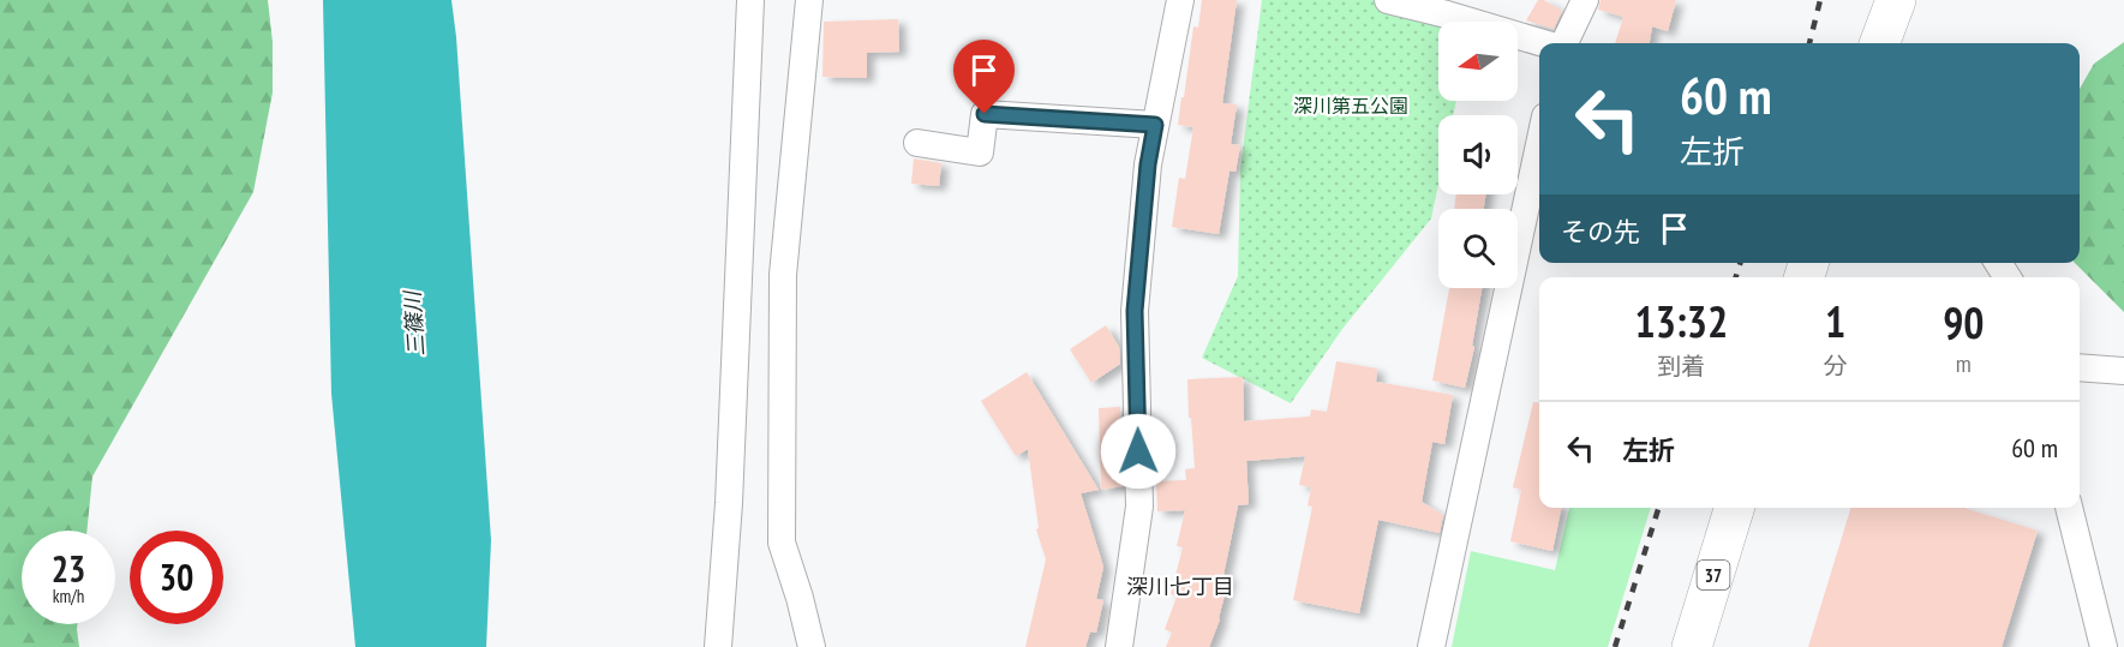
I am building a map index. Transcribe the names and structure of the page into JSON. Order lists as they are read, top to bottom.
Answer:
{
  "streets": {
    "main road": ["37"]
  },
  "districts": ["深川七丁目"],
  "water": ["三篠川"],
  "parks": ["深川第五公園"],
  "north": "left",
  "page": {
    "turn": ["60 m", "左折"],
    "then": "その先",
    "eta": [
      "13:32",
      "到着",
      "1",
      "分",
      "90",
      "m"
    ],
    "list": [
      {
        "name": "左折",
        "value": "60 m"
      }
    ],
    "speed": "23 km/h",
    "limit": "30"
  }
}
